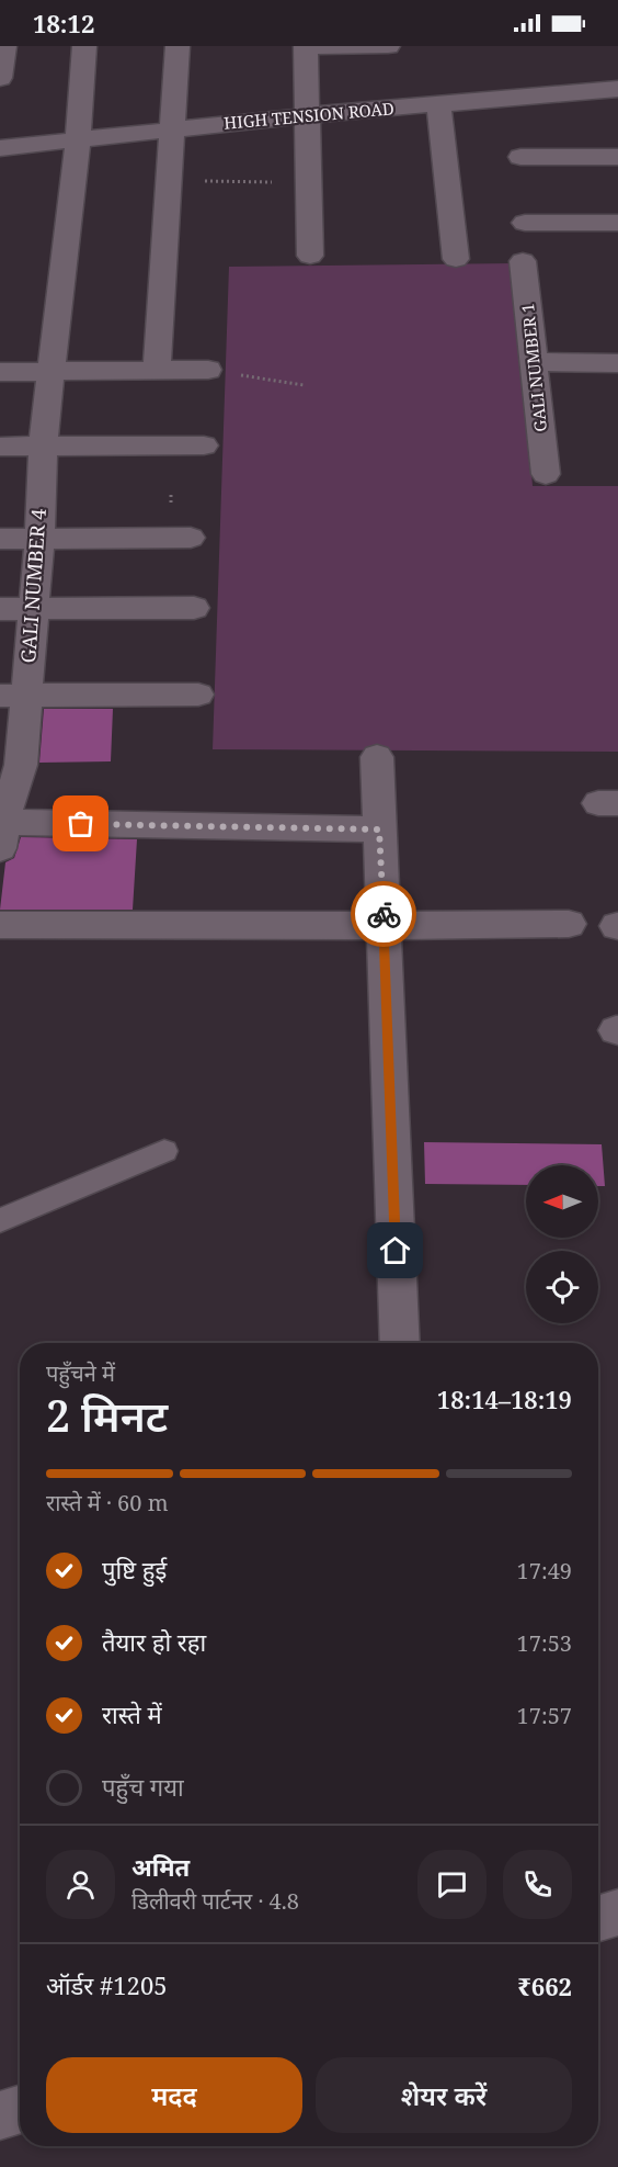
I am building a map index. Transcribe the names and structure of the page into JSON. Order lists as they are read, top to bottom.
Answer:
{
  "streets": {
    "street": ["HIGH TENSION ROAD", "GALI NUMBER 1", "GALI NUMBER 4"]
  },
  "crossings": [
    ["HIGH TENSION ROAD", "GALI NUMBER 4"]
  ],
  "north": "left",
  "page": {
    "status": "18:12",
    "heading": ["2 मिनट", "पहुँचने में", "18:14–18:19"],
    "panel": [
      "अमित",
      "डिलीवरी पार्टनर · 4.8",
      "ऑर्डर #1205",
      "₹662"
    ],
    "bar": "रास्ते में · 60 m",
    "list": [
      ["पुष्टि हुई", "17:49"],
      ["तैयार हो रहा", "17:53"],
      ["रास्ते में", "17:57"],
      "पहुँच गया"
    ],
    "buttons": ["मदद", "शेयर करें"]
  }
}
